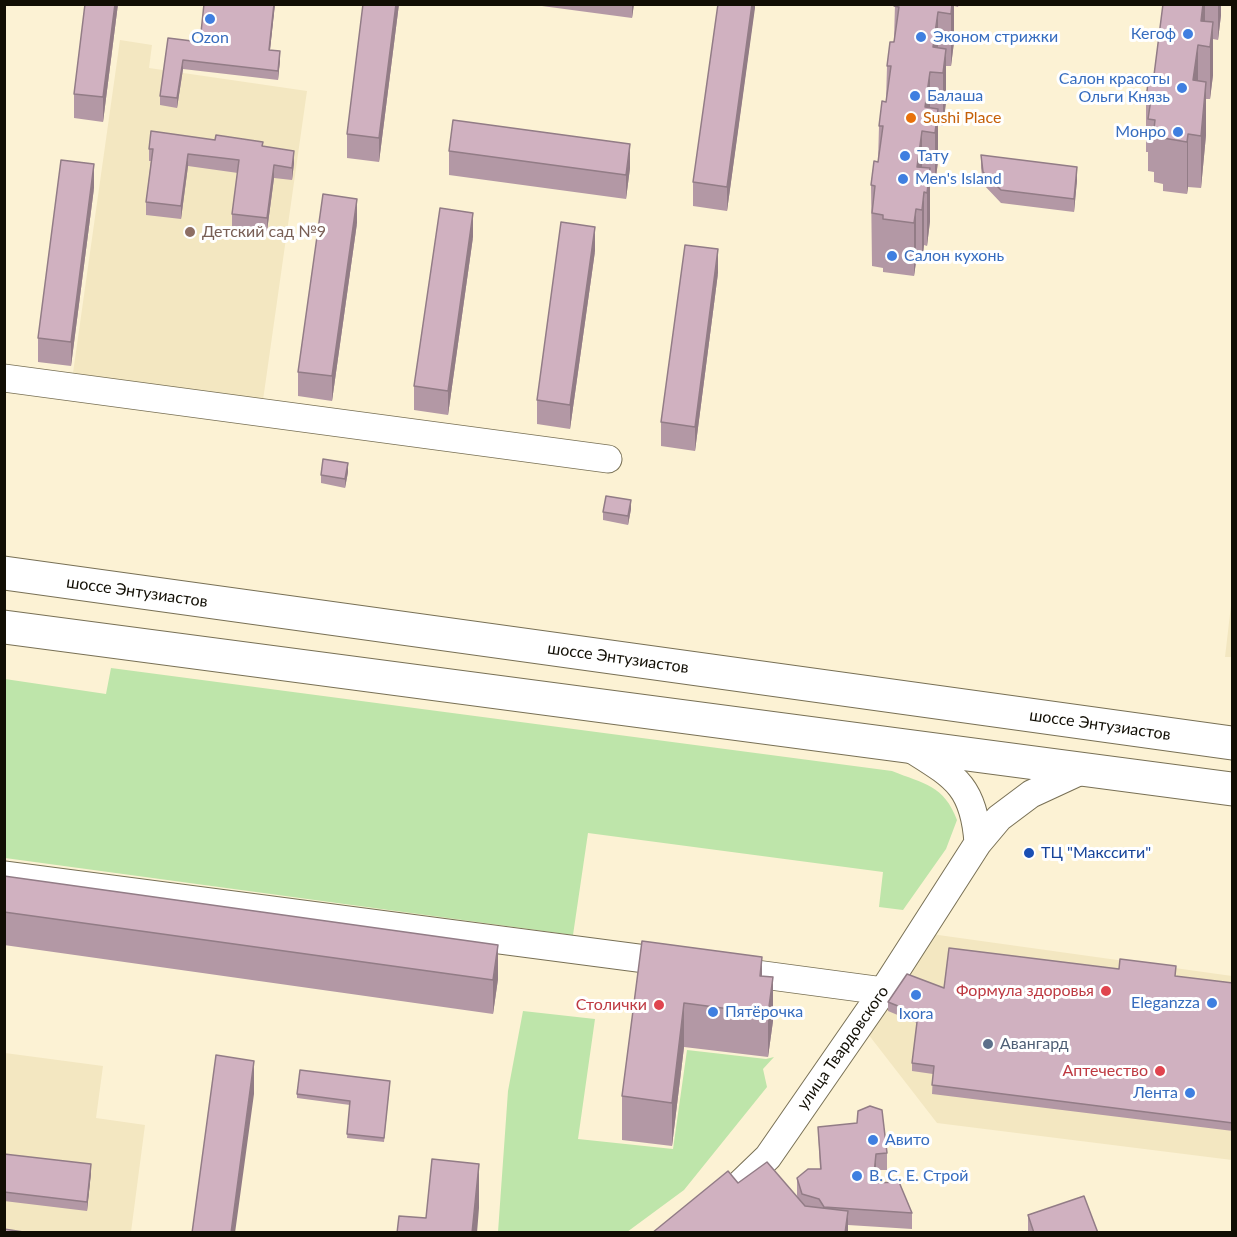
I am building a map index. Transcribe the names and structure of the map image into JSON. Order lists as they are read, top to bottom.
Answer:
{
  "streets": {
    "highway": ["шоссе Энтузиастов"],
    "street": ["улица Твардовского"]
  },
  "places": [
    "Ozon",
    "Кегоф",
    "Эконом стрижки",
    "Салон красоты Ольги Князь",
    "Балаша",
    "Sushi Place",
    "Монро",
    "Тату",
    "Men's Island",
    "Детский сад №9",
    "Салон кухонь",
    "ТЦ \"Макссити\"",
    "Формула здоровья",
    "Ixora",
    "Eleganzza",
    "Столички",
    "Пятёрочка",
    "Авангард",
    "Аптечество",
    "Лента",
    "Авито",
    "В. С. Е. Строй"
  ]
}
